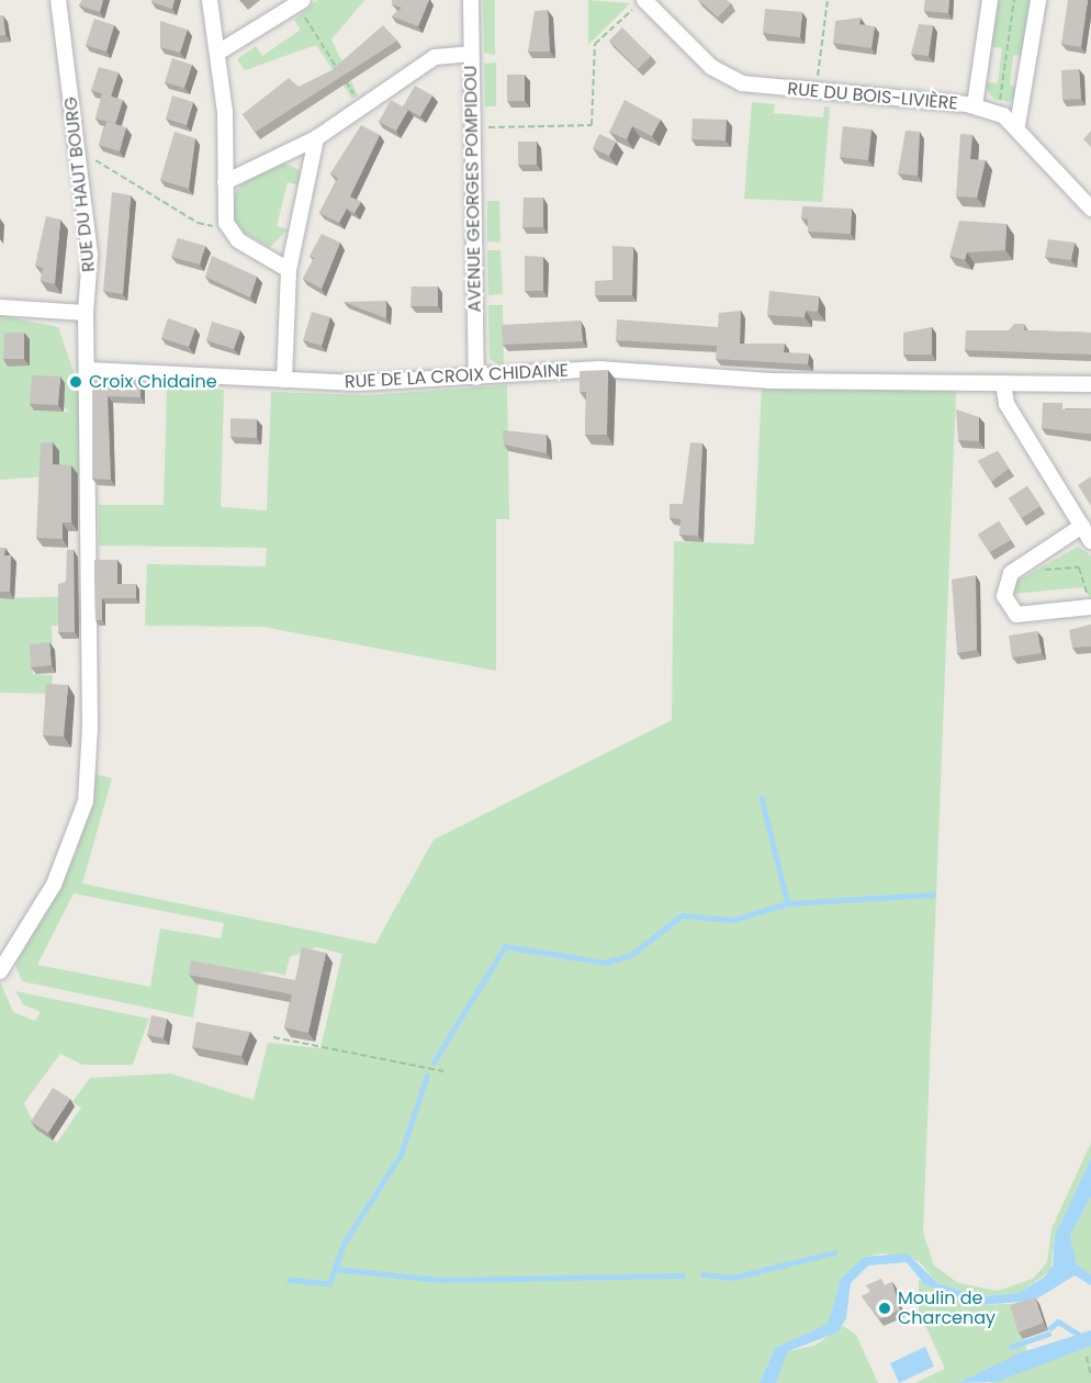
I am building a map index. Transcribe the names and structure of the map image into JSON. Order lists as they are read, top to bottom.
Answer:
{
  "streets": {
    "street": [
      "RUE DU BOIS-LIVIÈRE",
      "RUE DU HAUT BOURG",
      "AVENUE GEORGES POMPIDOU",
      "RUE DE LA CROIX CHIDAINE"
    ]
  },
  "crossings": [
    ["RUE DU HAUT BOURG", "RUE DE LA CROIX CHIDAINE"],
    ["AVENUE GEORGES POMPIDOU", "RUE DE LA CROIX CHIDAINE"]
  ],
  "places": ["Croix Chidaine", "Moulin de Charcenay"]
}
